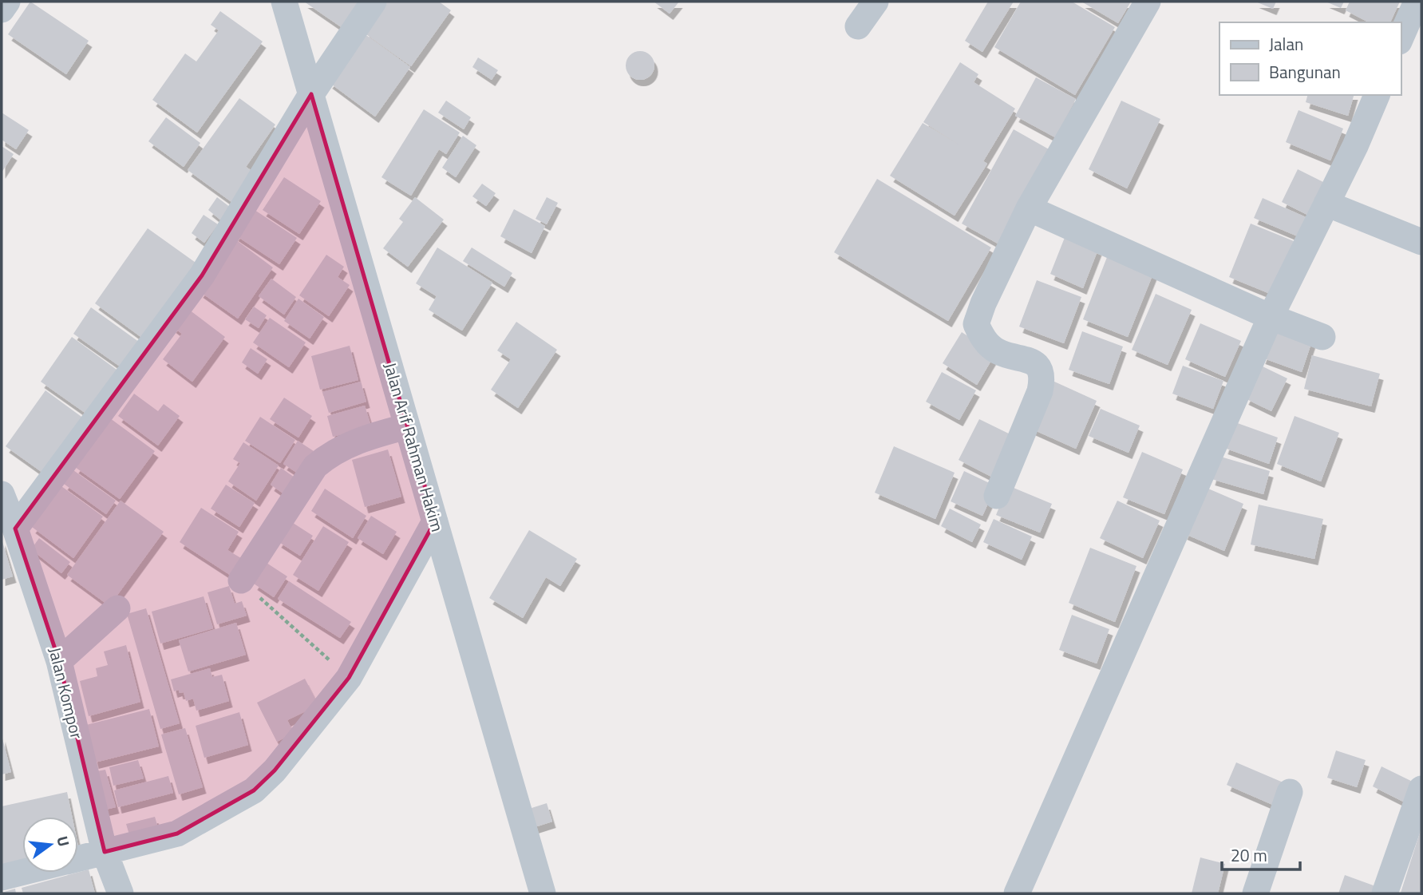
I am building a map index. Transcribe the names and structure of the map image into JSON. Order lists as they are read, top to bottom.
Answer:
{
  "streets": {
    "street": ["Jalan Arif Rahman Hakim", "Jalan Kompor"]
  },
  "legend": ["Jalan", "Bangunan"],
  "scale_bar": "20 m",
  "north": "right"
}
